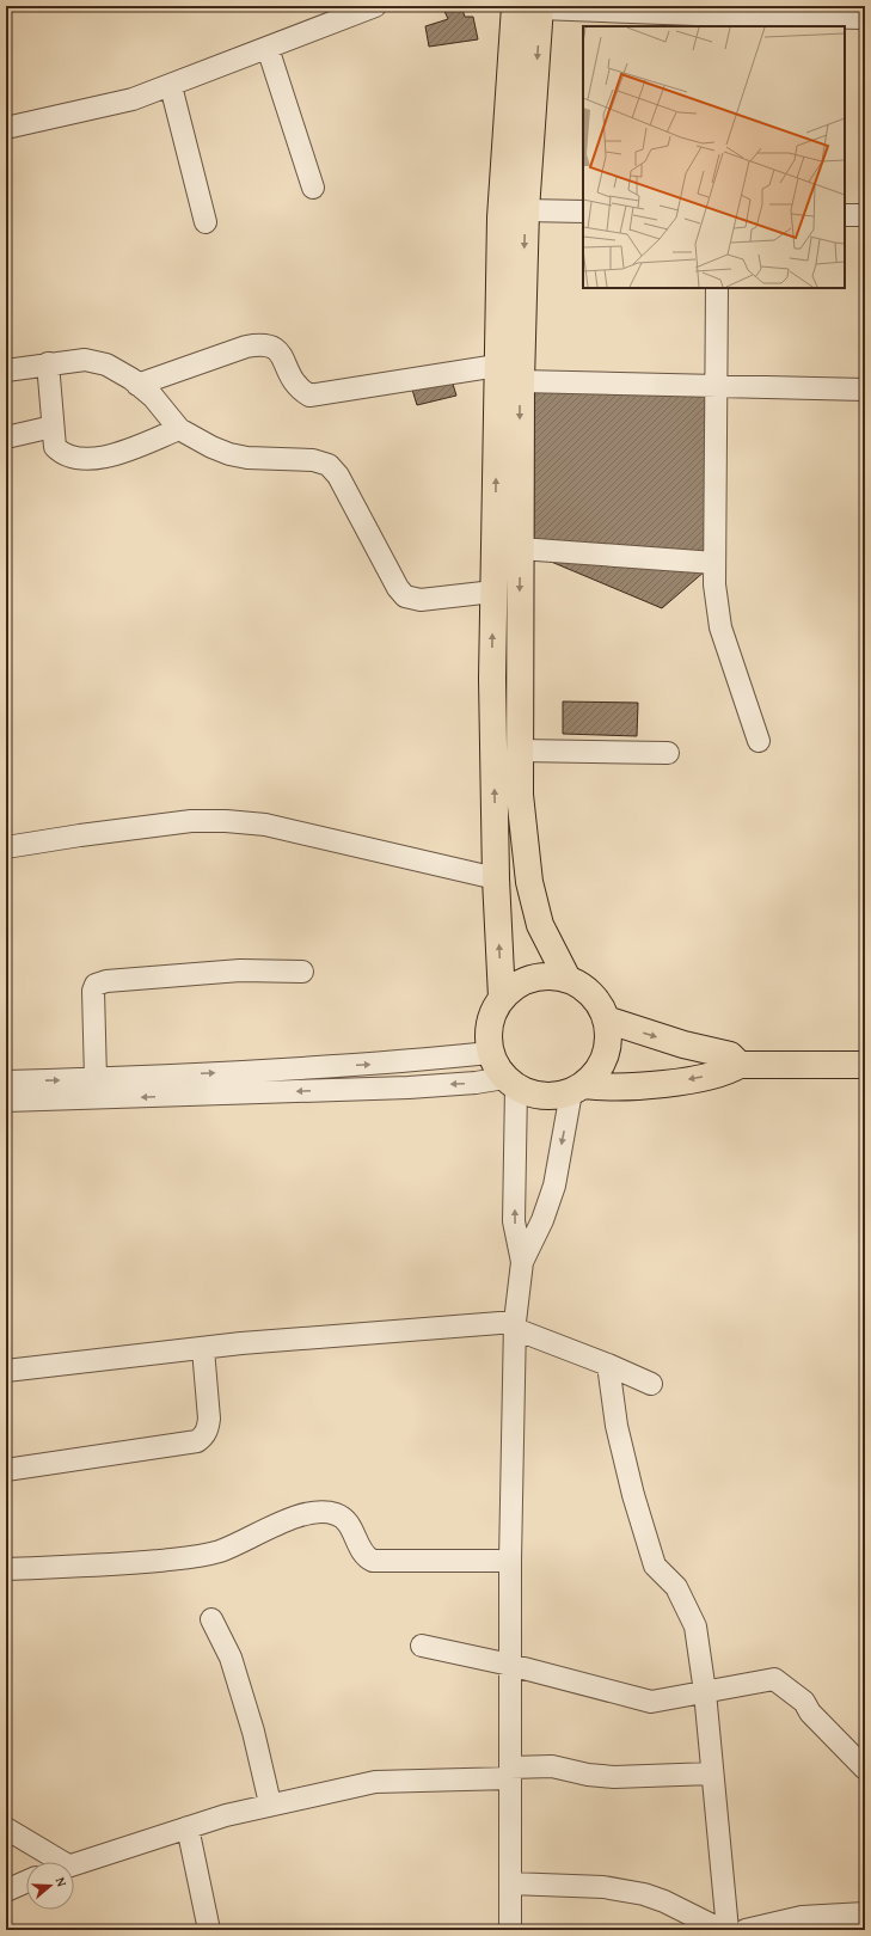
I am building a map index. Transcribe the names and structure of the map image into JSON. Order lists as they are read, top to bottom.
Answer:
{
  "north": "right"
}
